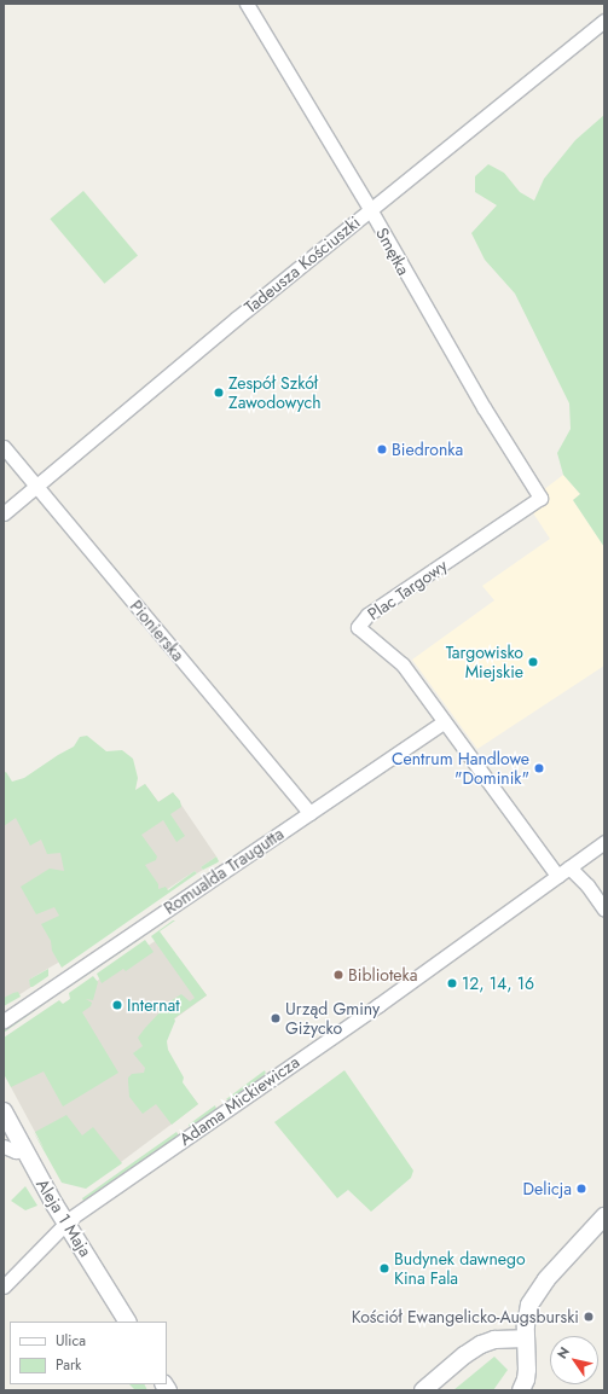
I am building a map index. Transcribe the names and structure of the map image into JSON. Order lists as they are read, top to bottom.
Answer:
{
  "streets": {
    "street": [
      "Smętka",
      "Tadeusza Kościuszki",
      "Plac Targowy",
      "Pionierska",
      "Romualda Traugutta",
      "Adama Mickiewicza",
      "Aleja 1 Maja"
    ]
  },
  "crossings": [
    ["Smętka", "Tadeusza Kościuszki"],
    ["Smętka", "Plac Targowy"],
    ["Tadeusza Kościuszki", "Pionierska"],
    ["Plac Targowy", "Romualda Traugutta"],
    ["Pionierska", "Romualda Traugutta"],
    ["Adama Mickiewicza", "Aleja 1 Maja"]
  ],
  "places": [
    "Zespół Szkół Zawodowych",
    "Biedronka",
    "Targowisko Miejskie",
    "Centrum Handlowe \"Dominik\"",
    "Biblioteka",
    "12, 14, 16",
    "Internat",
    "Urząd Gminy Giżycko",
    "Delicja",
    "Budynek dawnego Kina Fala",
    "Kościół Ewangelicko-Augsburski"
  ],
  "legend": ["Ulica", "Park"],
  "north": "top left"
}
